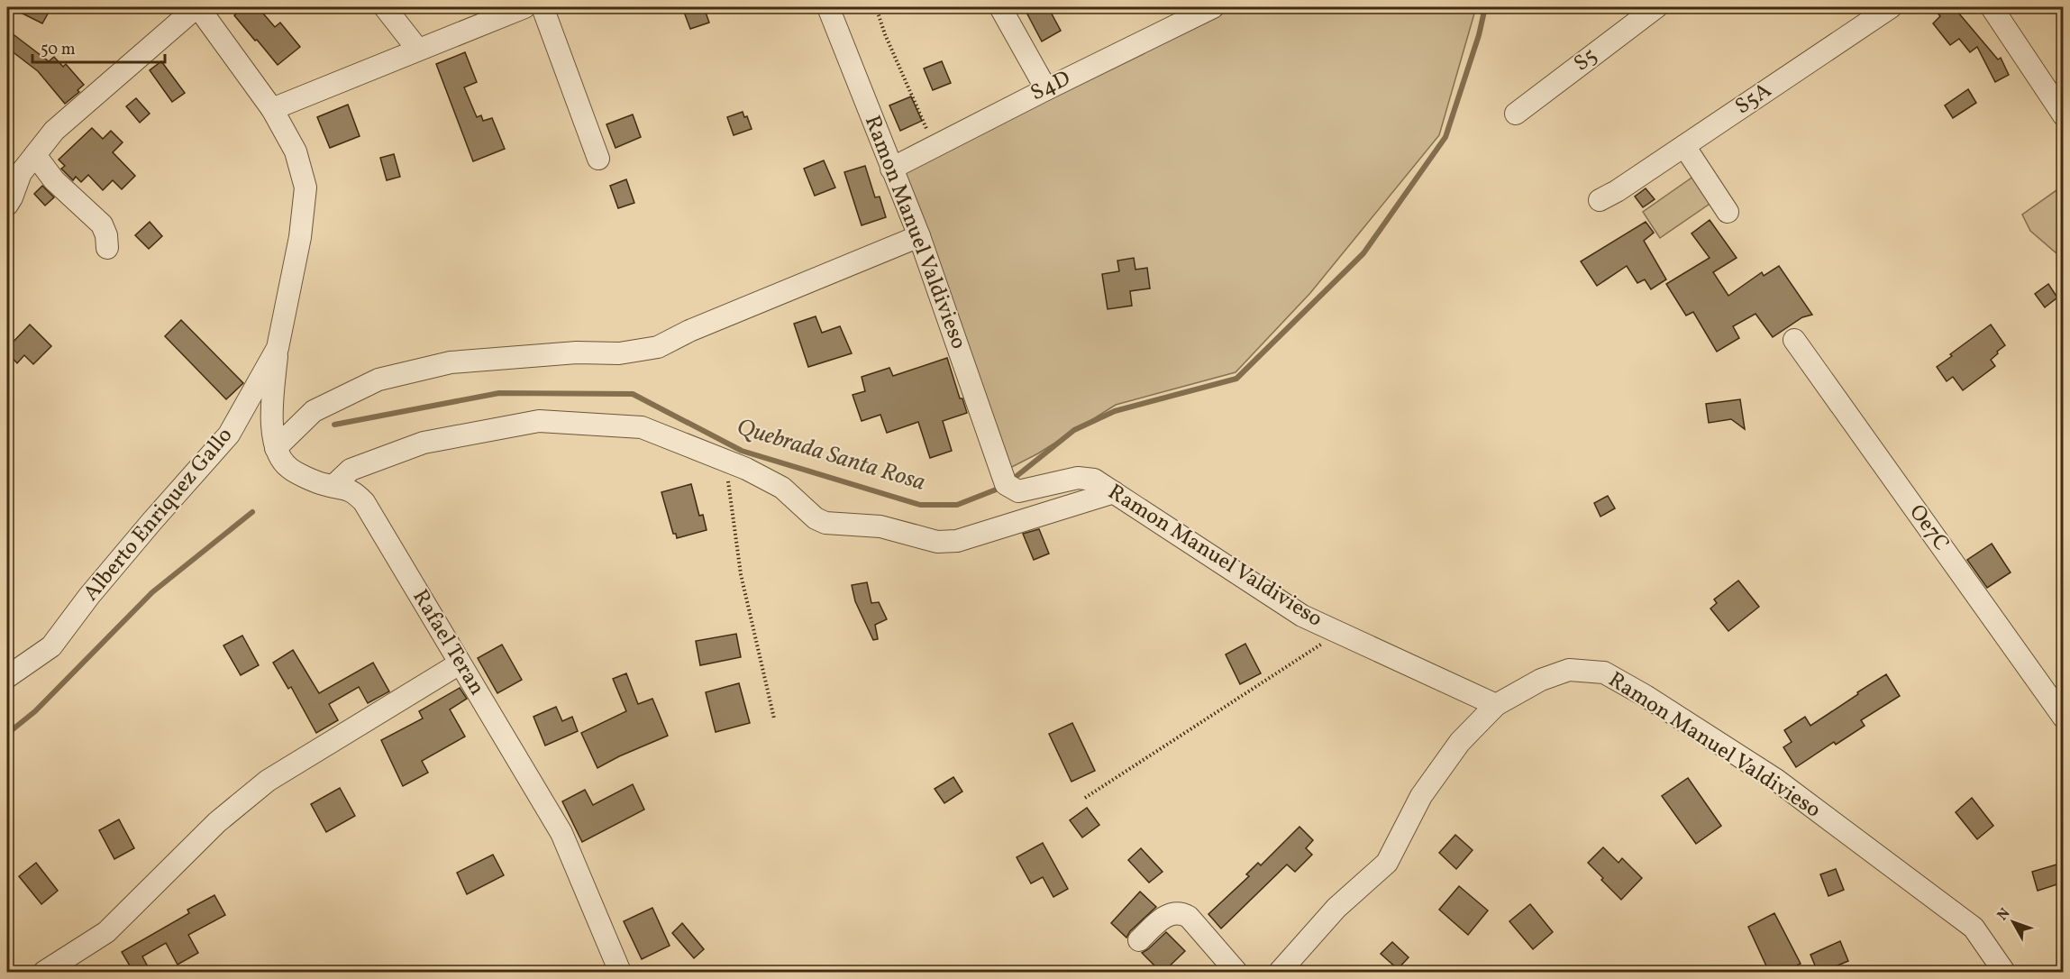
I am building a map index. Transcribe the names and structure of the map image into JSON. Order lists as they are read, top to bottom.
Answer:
{
  "streets": {
    "street": [
      "S5",
      "S4D",
      "S5A",
      "Ramon Manuel Valdivieso",
      "Alberto Enriquez Gallo",
      "Oe7C",
      "Rafael Teran"
    ]
  },
  "crossings": [
    ["S4D", "Ramon Manuel Valdivieso"],
    ["Alberto Enriquez Gallo", "Rafael Teran"]
  ],
  "water": ["Quebrada Santa Rosa"],
  "scale_bar": "50 m",
  "north": "top left"
}
